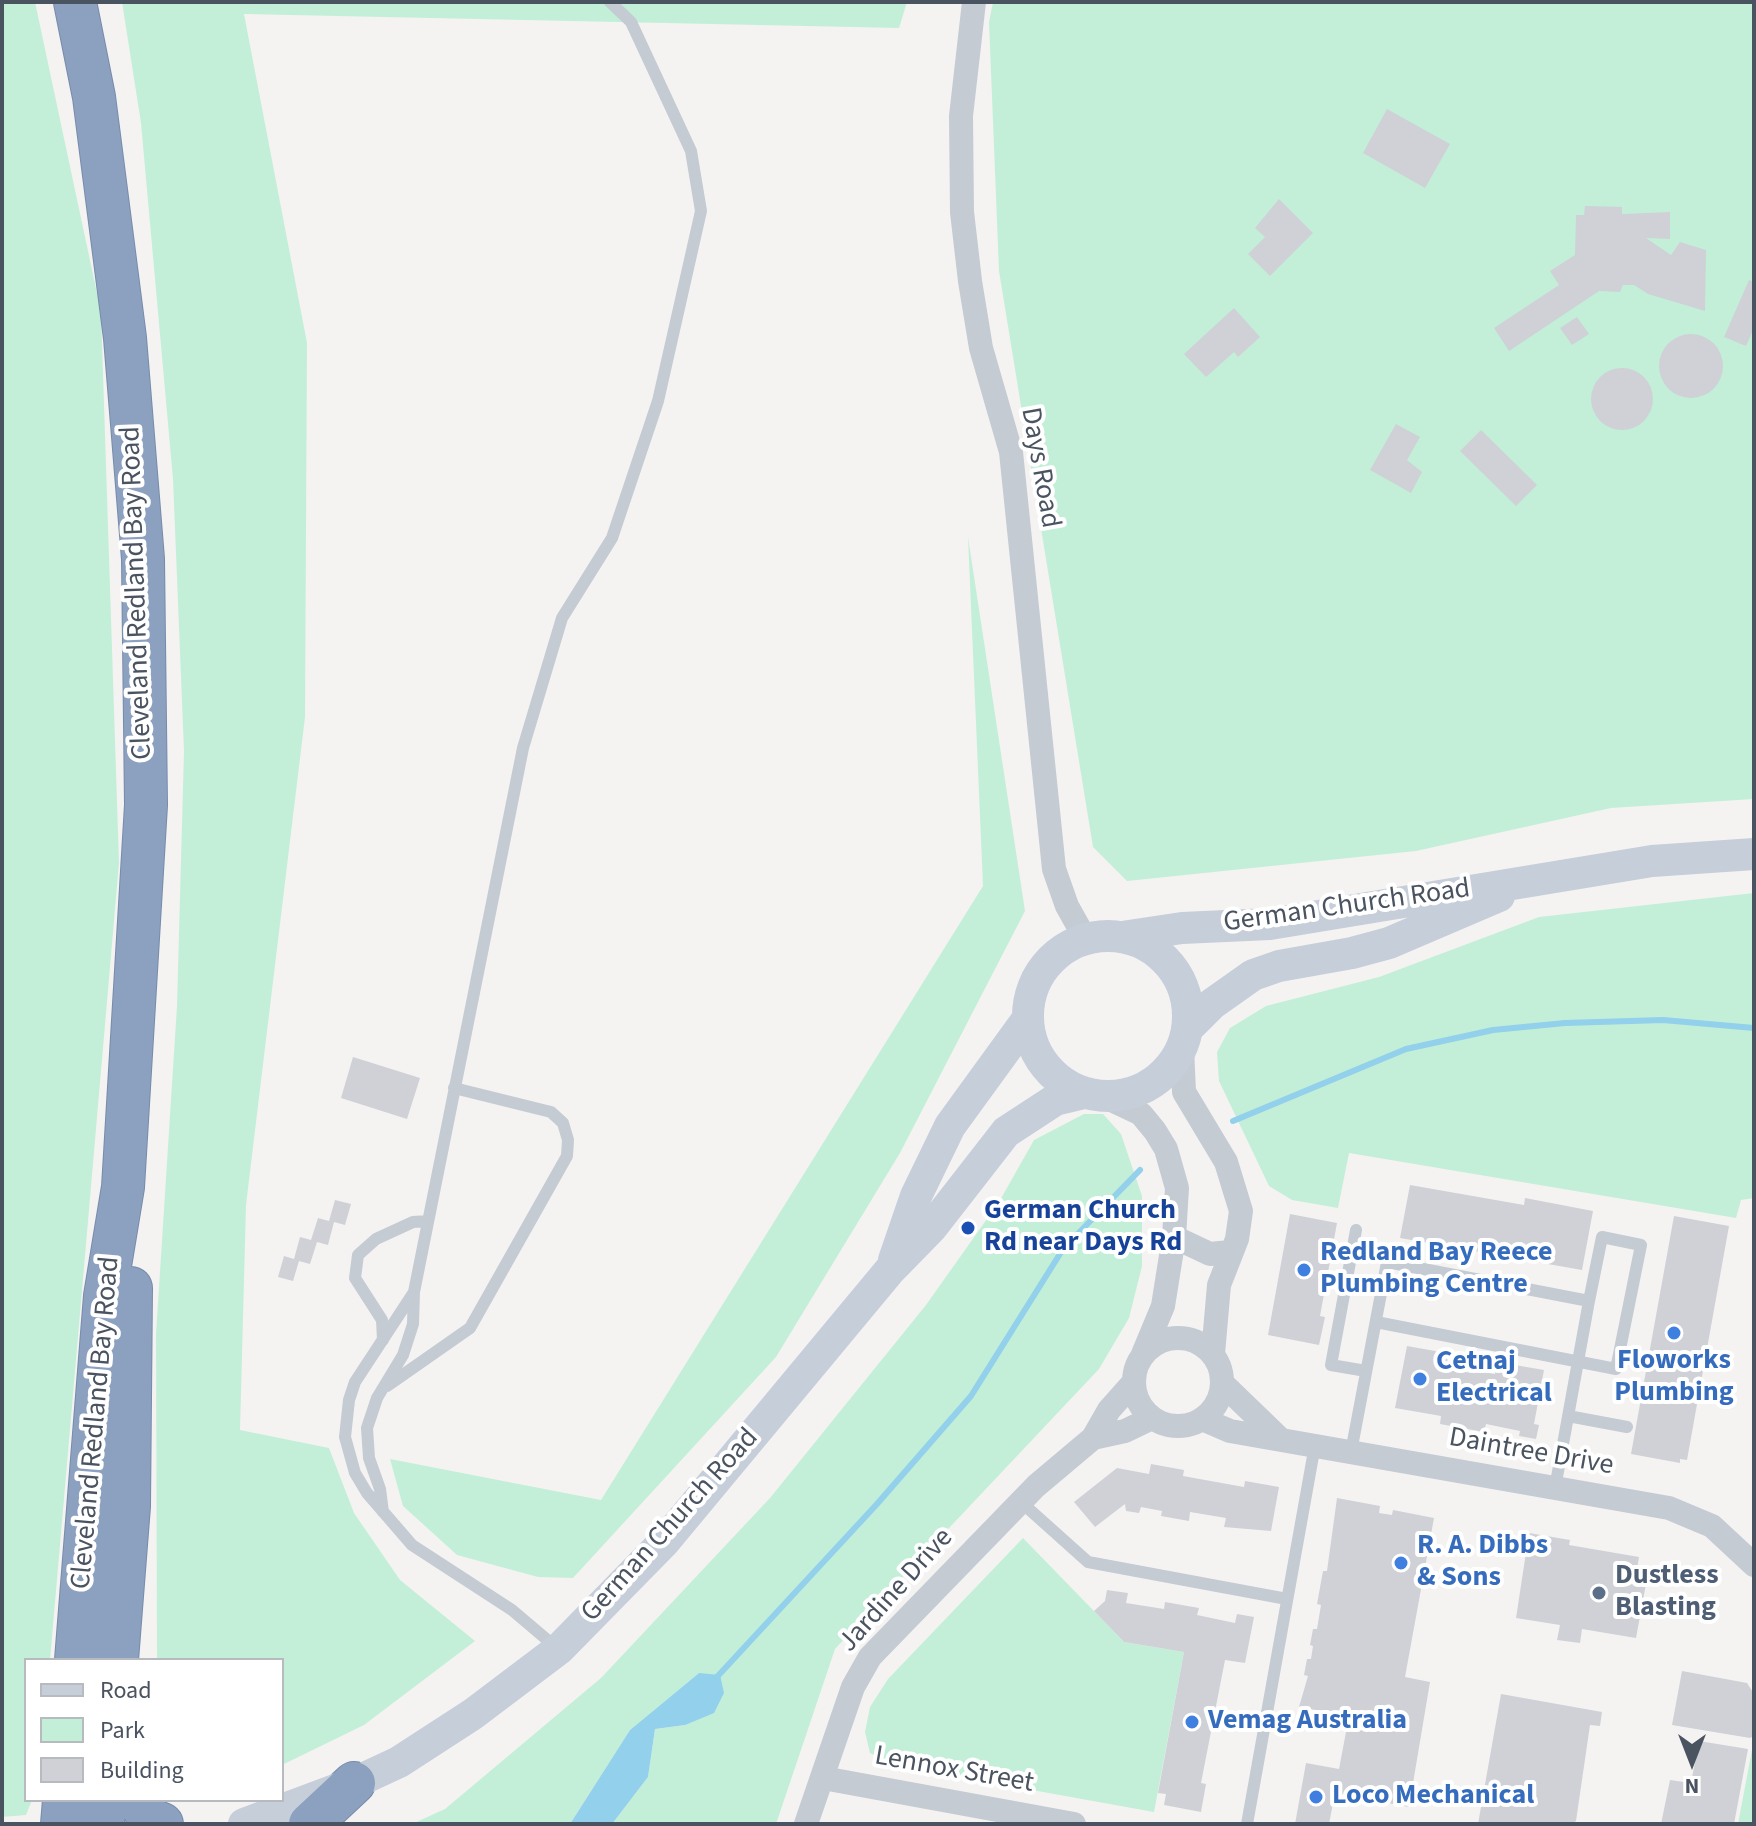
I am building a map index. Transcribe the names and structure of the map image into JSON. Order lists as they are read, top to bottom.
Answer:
{
  "streets": {
    "highway": ["Cleveland Redland Bay Road"],
    "street": [
      "Days Road",
      "German Church Road",
      "Daintree Drive",
      "Jardine Drive",
      "Lennox Street"
    ]
  },
  "crossings": [
    ["Days Road", "German Church Road"],
    ["Jardine Drive", "Lennox Street"]
  ],
  "places": [
    "German Church Rd near Days Rd",
    "Redland Bay Reece Plumbing Centre",
    "Floworks Plumbing",
    "Cetnaj Electrical",
    "R. A. Dibbs & Sons",
    "Dustless Blasting",
    "Vemag Australia",
    "Loco Mechanical"
  ],
  "legend": ["Road", "Park", "Building"],
  "north": "bottom"
}
